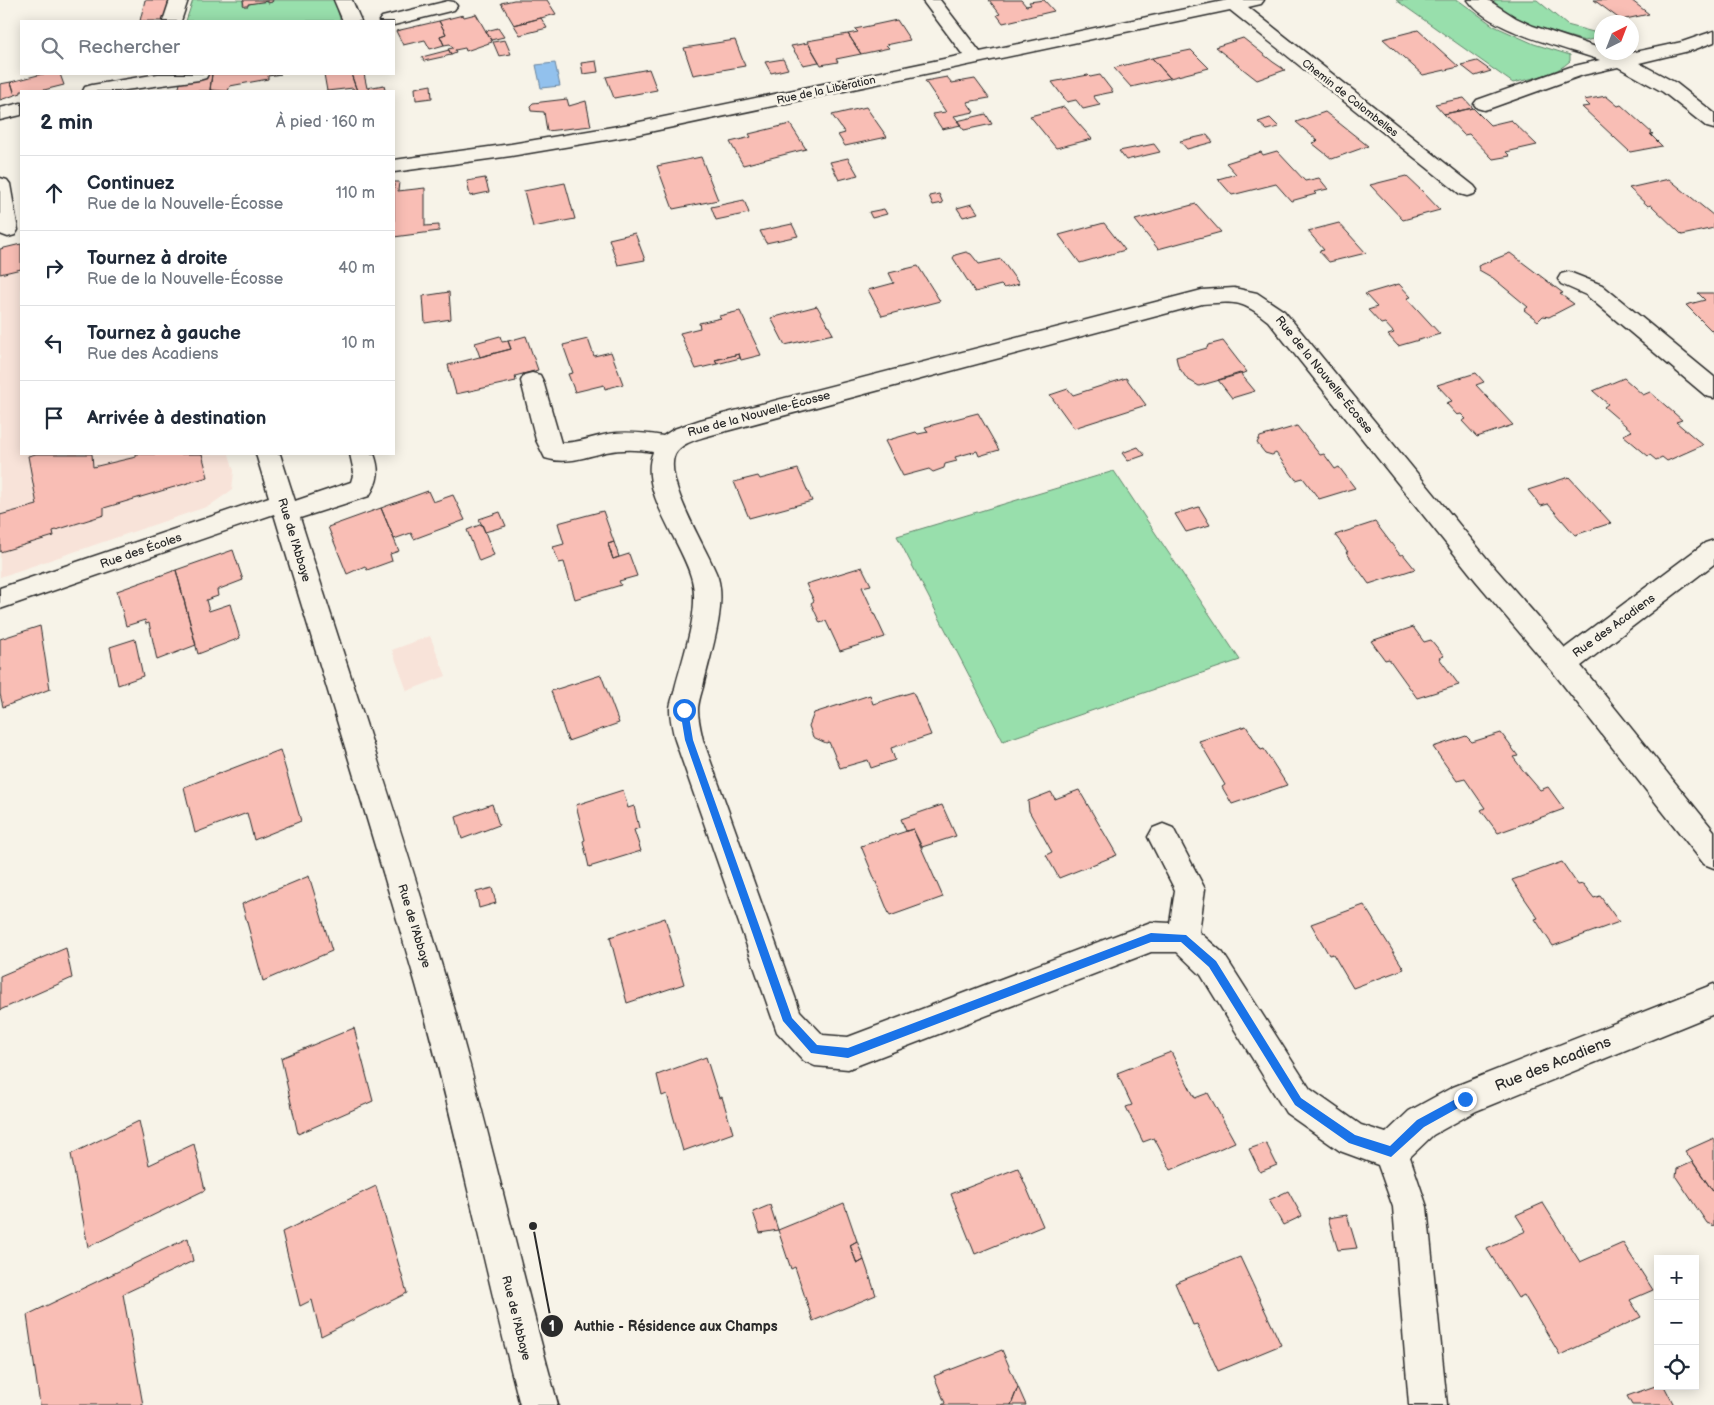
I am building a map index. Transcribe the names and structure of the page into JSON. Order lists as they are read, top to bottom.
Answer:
{
  "streets": {
    "street": [
      "Rue de la Libération",
      "Chemin de Colombelles",
      "Rue de la Nouvelle-Écosse",
      "Rue de l'Abbaye",
      "Rue des Écoles",
      "Rue des Acadiens"
    ]
  },
  "crossings": [
    ["Rue de la Libération", "Chemin de Colombelles"],
    ["Rue de la Nouvelle-Écosse", "Rue des Acadiens"],
    ["Rue de l'Abbaye", "Rue des Écoles"]
  ],
  "places": ["Authie - Résidence aux Champs"],
  "north": "top right",
  "page": {
    "search": "Rechercher",
    "heading": ["2 min", "À pied · 160 m"],
    "list": [
      ["Continuez", "Rue de la Nouvelle-Écosse", "110 m"],
      ["Tournez à droite", "Rue de la Nouvelle-Écosse", "40 m"],
      ["Tournez à gauche", "Rue des Acadiens", "10 m"],
      "Arrivée à destination"
    ],
    "map_buttons": ["+", "−"]
  }
}
